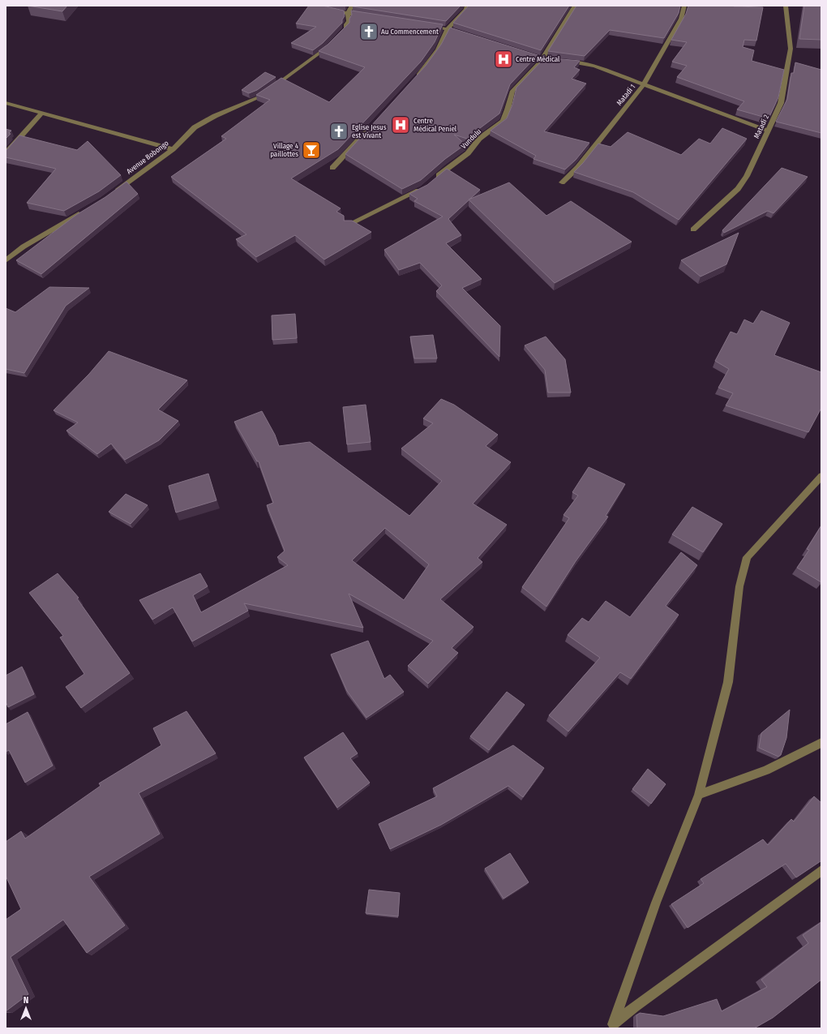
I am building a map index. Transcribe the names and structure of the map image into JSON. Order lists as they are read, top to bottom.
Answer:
{
  "streets": {
    "street": [
      "Matadi 1",
      "Matadi 2",
      "Vundulu",
      "Avenue Bobongo"
    ]
  },
  "places": {
    "church": ["Au Commencement", "Eglise Jesus est Vivant"],
    "hospital": ["Centre Médical", "Centre Médical Peniel"],
    "bar": ["Village 4 paillottes"]
  },
  "north": "top"
}
